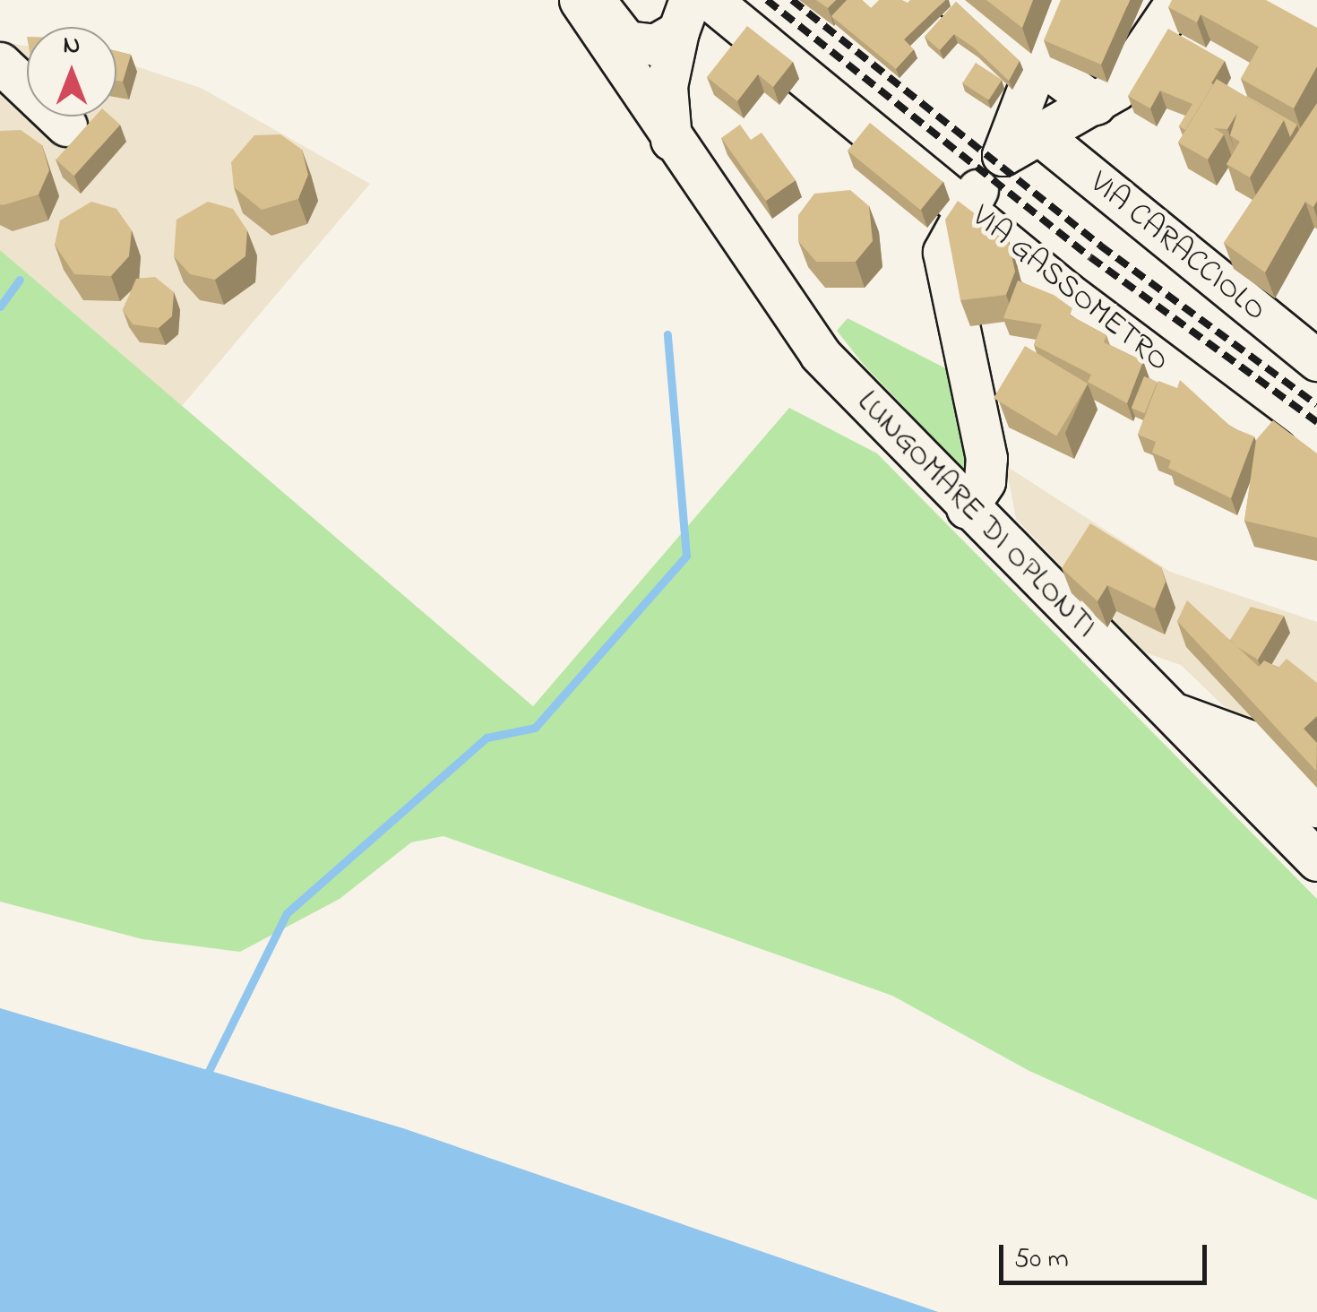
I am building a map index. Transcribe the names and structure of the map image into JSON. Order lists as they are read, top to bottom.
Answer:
{
  "streets": {
    "street": ["VIA CARACCIOLO", "VIA GASSOMETRO", "LUNGOMARE DI OPLONTI"]
  },
  "scale_bar": "50 m",
  "north": "top"
}
